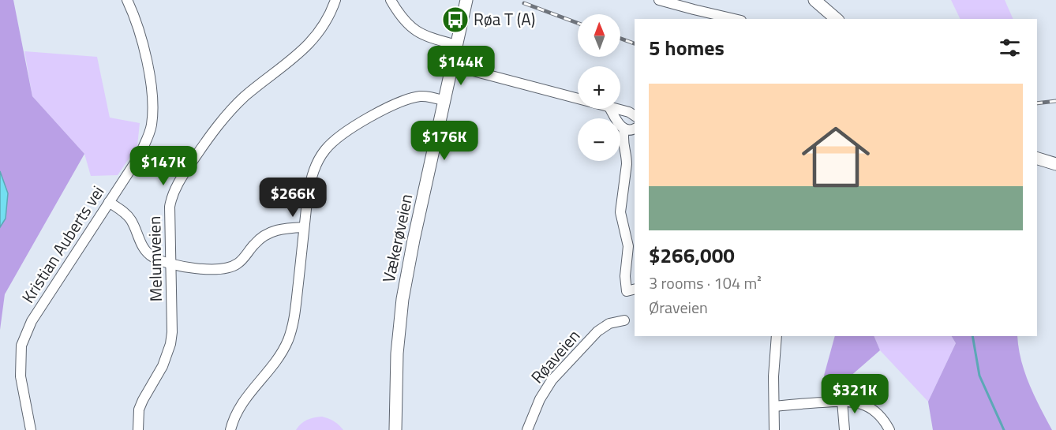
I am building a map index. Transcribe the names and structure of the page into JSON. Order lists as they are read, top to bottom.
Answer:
{
  "streets": {
    "main road": ["Vækerøveien"],
    "street": ["Kristian Auberts vei", "Melumveien", "Røaveien"]
  },
  "places": {
    "bus stop": ["Røa T (A)"]
  },
  "north": "top",
  "page": {
    "map_buttons": ["+", "−"],
    "heading": "5 homes",
    "price": [
      "$144K",
      "$176K",
      "$147K",
      "$266K",
      "$321K"
    ],
    "list": [
      {
        "name": "$266,000",
        "note": "3 rooms · 104 m² · Øraveien"
      }
    ]
  }
}
